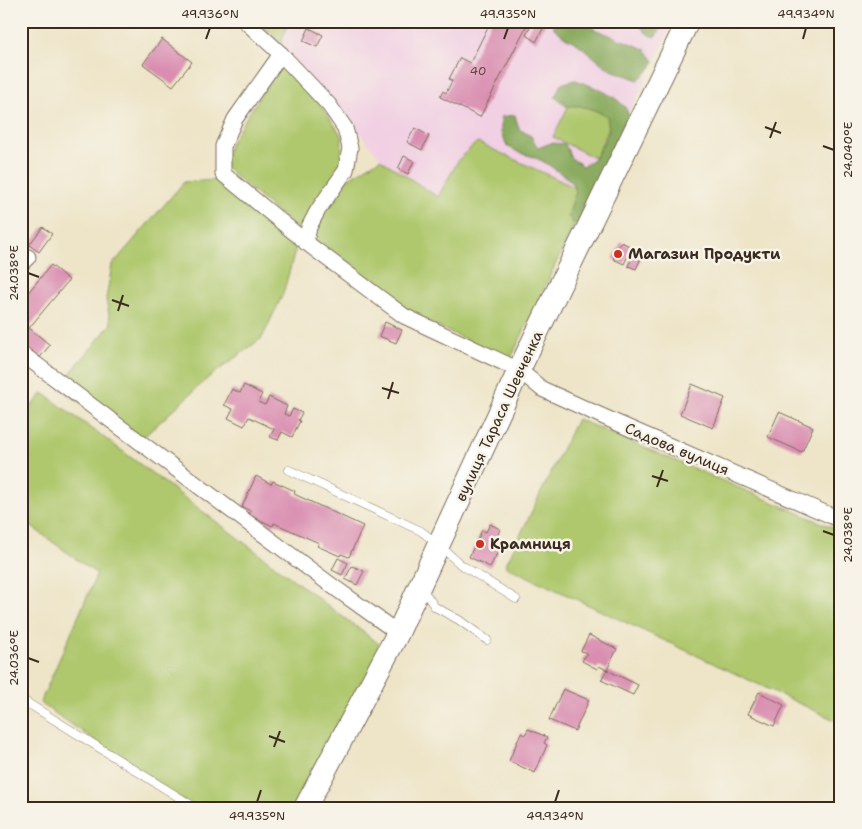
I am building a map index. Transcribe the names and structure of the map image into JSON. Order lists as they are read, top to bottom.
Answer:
{
  "streets": {
    "street": ["вулиця Тараса Шевченка", "Садова вулиця"]
  },
  "crossings": [
    ["вулиця Тараса Шевченка", "Садова вулиця"]
  ],
  "places": ["Магазин Продукти", "Крамниця"],
  "house_numbers": ["40"],
  "coordinates": [
    "49.936°N",
    "49.935°N",
    "49.934°N",
    "24.040°E",
    "24.038°E",
    "24.036°E"
  ]
}
